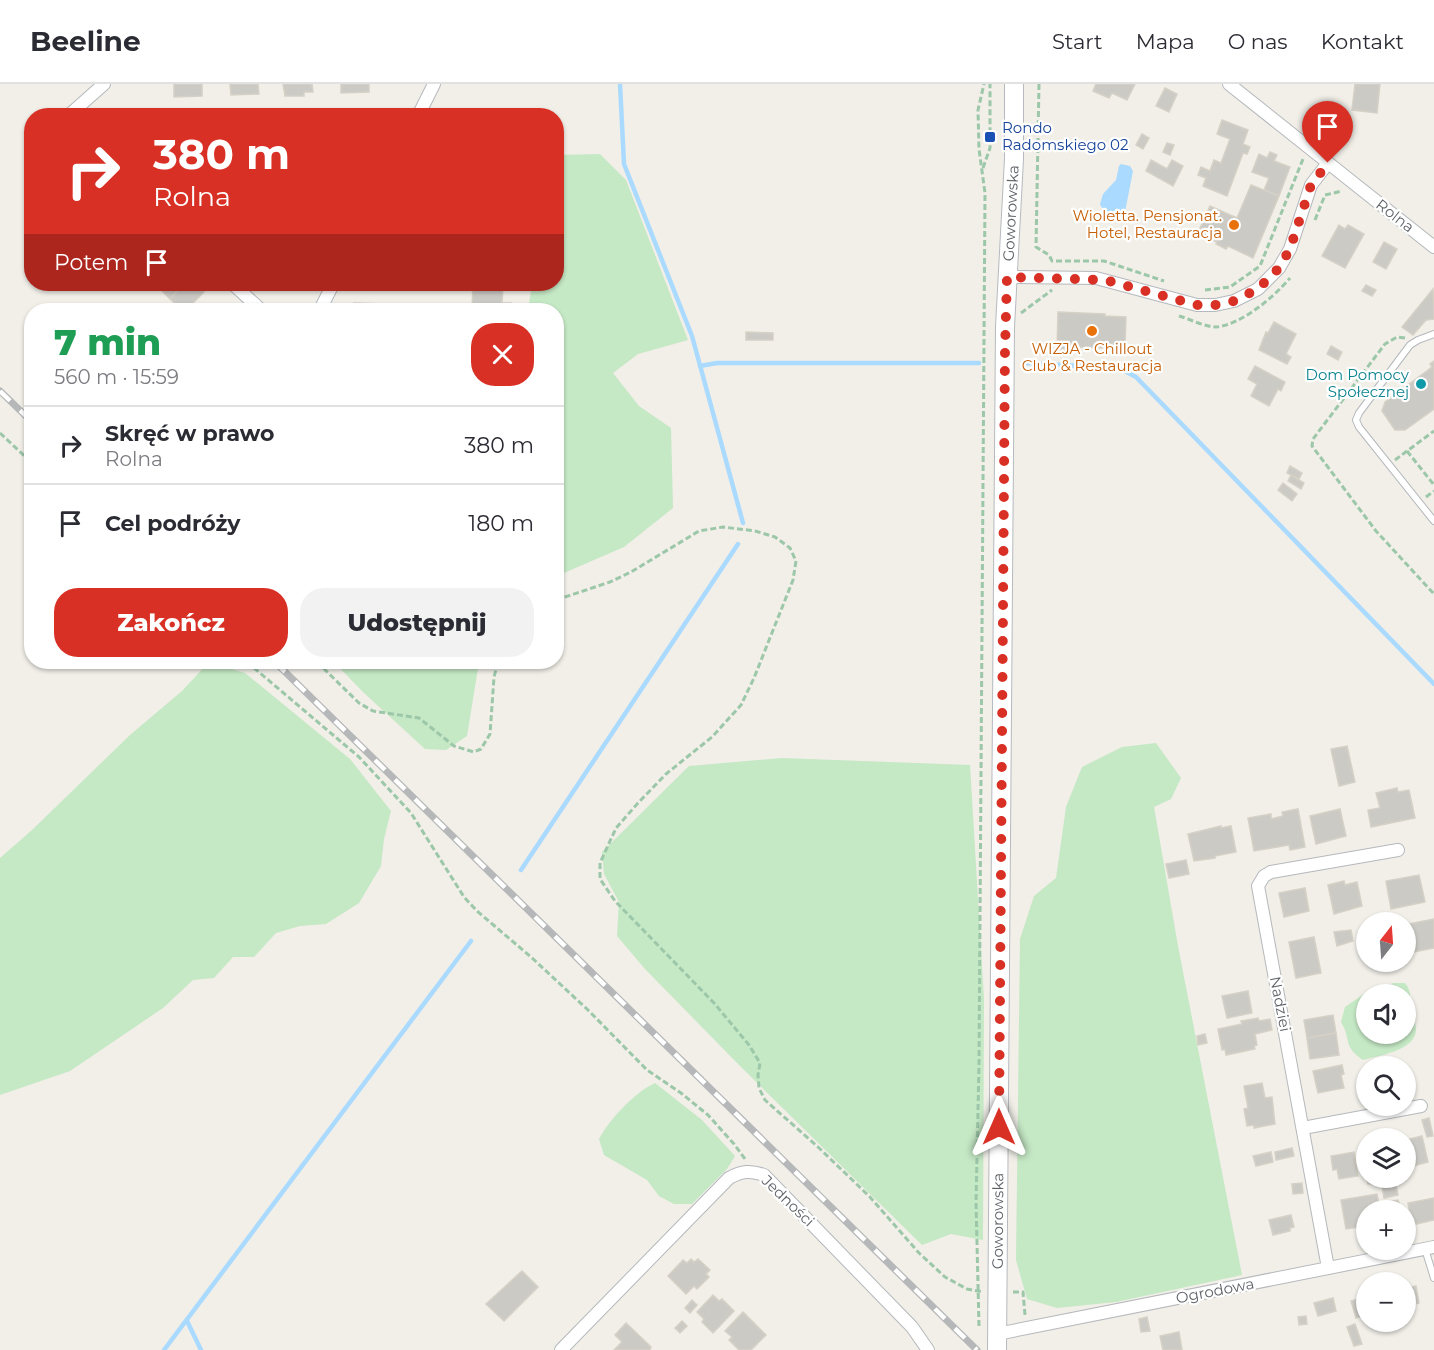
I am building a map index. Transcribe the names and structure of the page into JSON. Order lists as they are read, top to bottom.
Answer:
{
  "streets": {
    "main road": ["Goworowska"],
    "street": [
      "Rolna",
      "Nadziei",
      "Jedności",
      "Ogrodowa"
    ]
  },
  "crossings": [
    ["Goworowska", "Ogrodowa"],
    ["Nadziei", "Ogrodowa"]
  ],
  "places": {
    "transit": ["Rondo Radomskiego 02"],
    "other": ["Wioletta. Pensjonat. Hotel, Restauracja", "WIZJA - Chillout Club & Restauracja", "Dom Pomocy Społecznej"]
  },
  "north": "top",
  "page": {
    "header": "Beeline",
    "nav": [
      "Start",
      "Mapa",
      "O nas",
      "Kontakt"
    ],
    "turn": ["380 m", "Rolna"],
    "then": "Potem",
    "heading": ["7 min", "560 m · 15:59"],
    "list": [
      {
        "name": "Skręć w prawo",
        "note": "Rolna",
        "value": "380 m"
      },
      {
        "name": "Cel podróży",
        "value": "180 m"
      }
    ],
    "buttons": ["Zakończ", "Udostępnij"],
    "map_buttons": ["+", "−"]
  }
}
